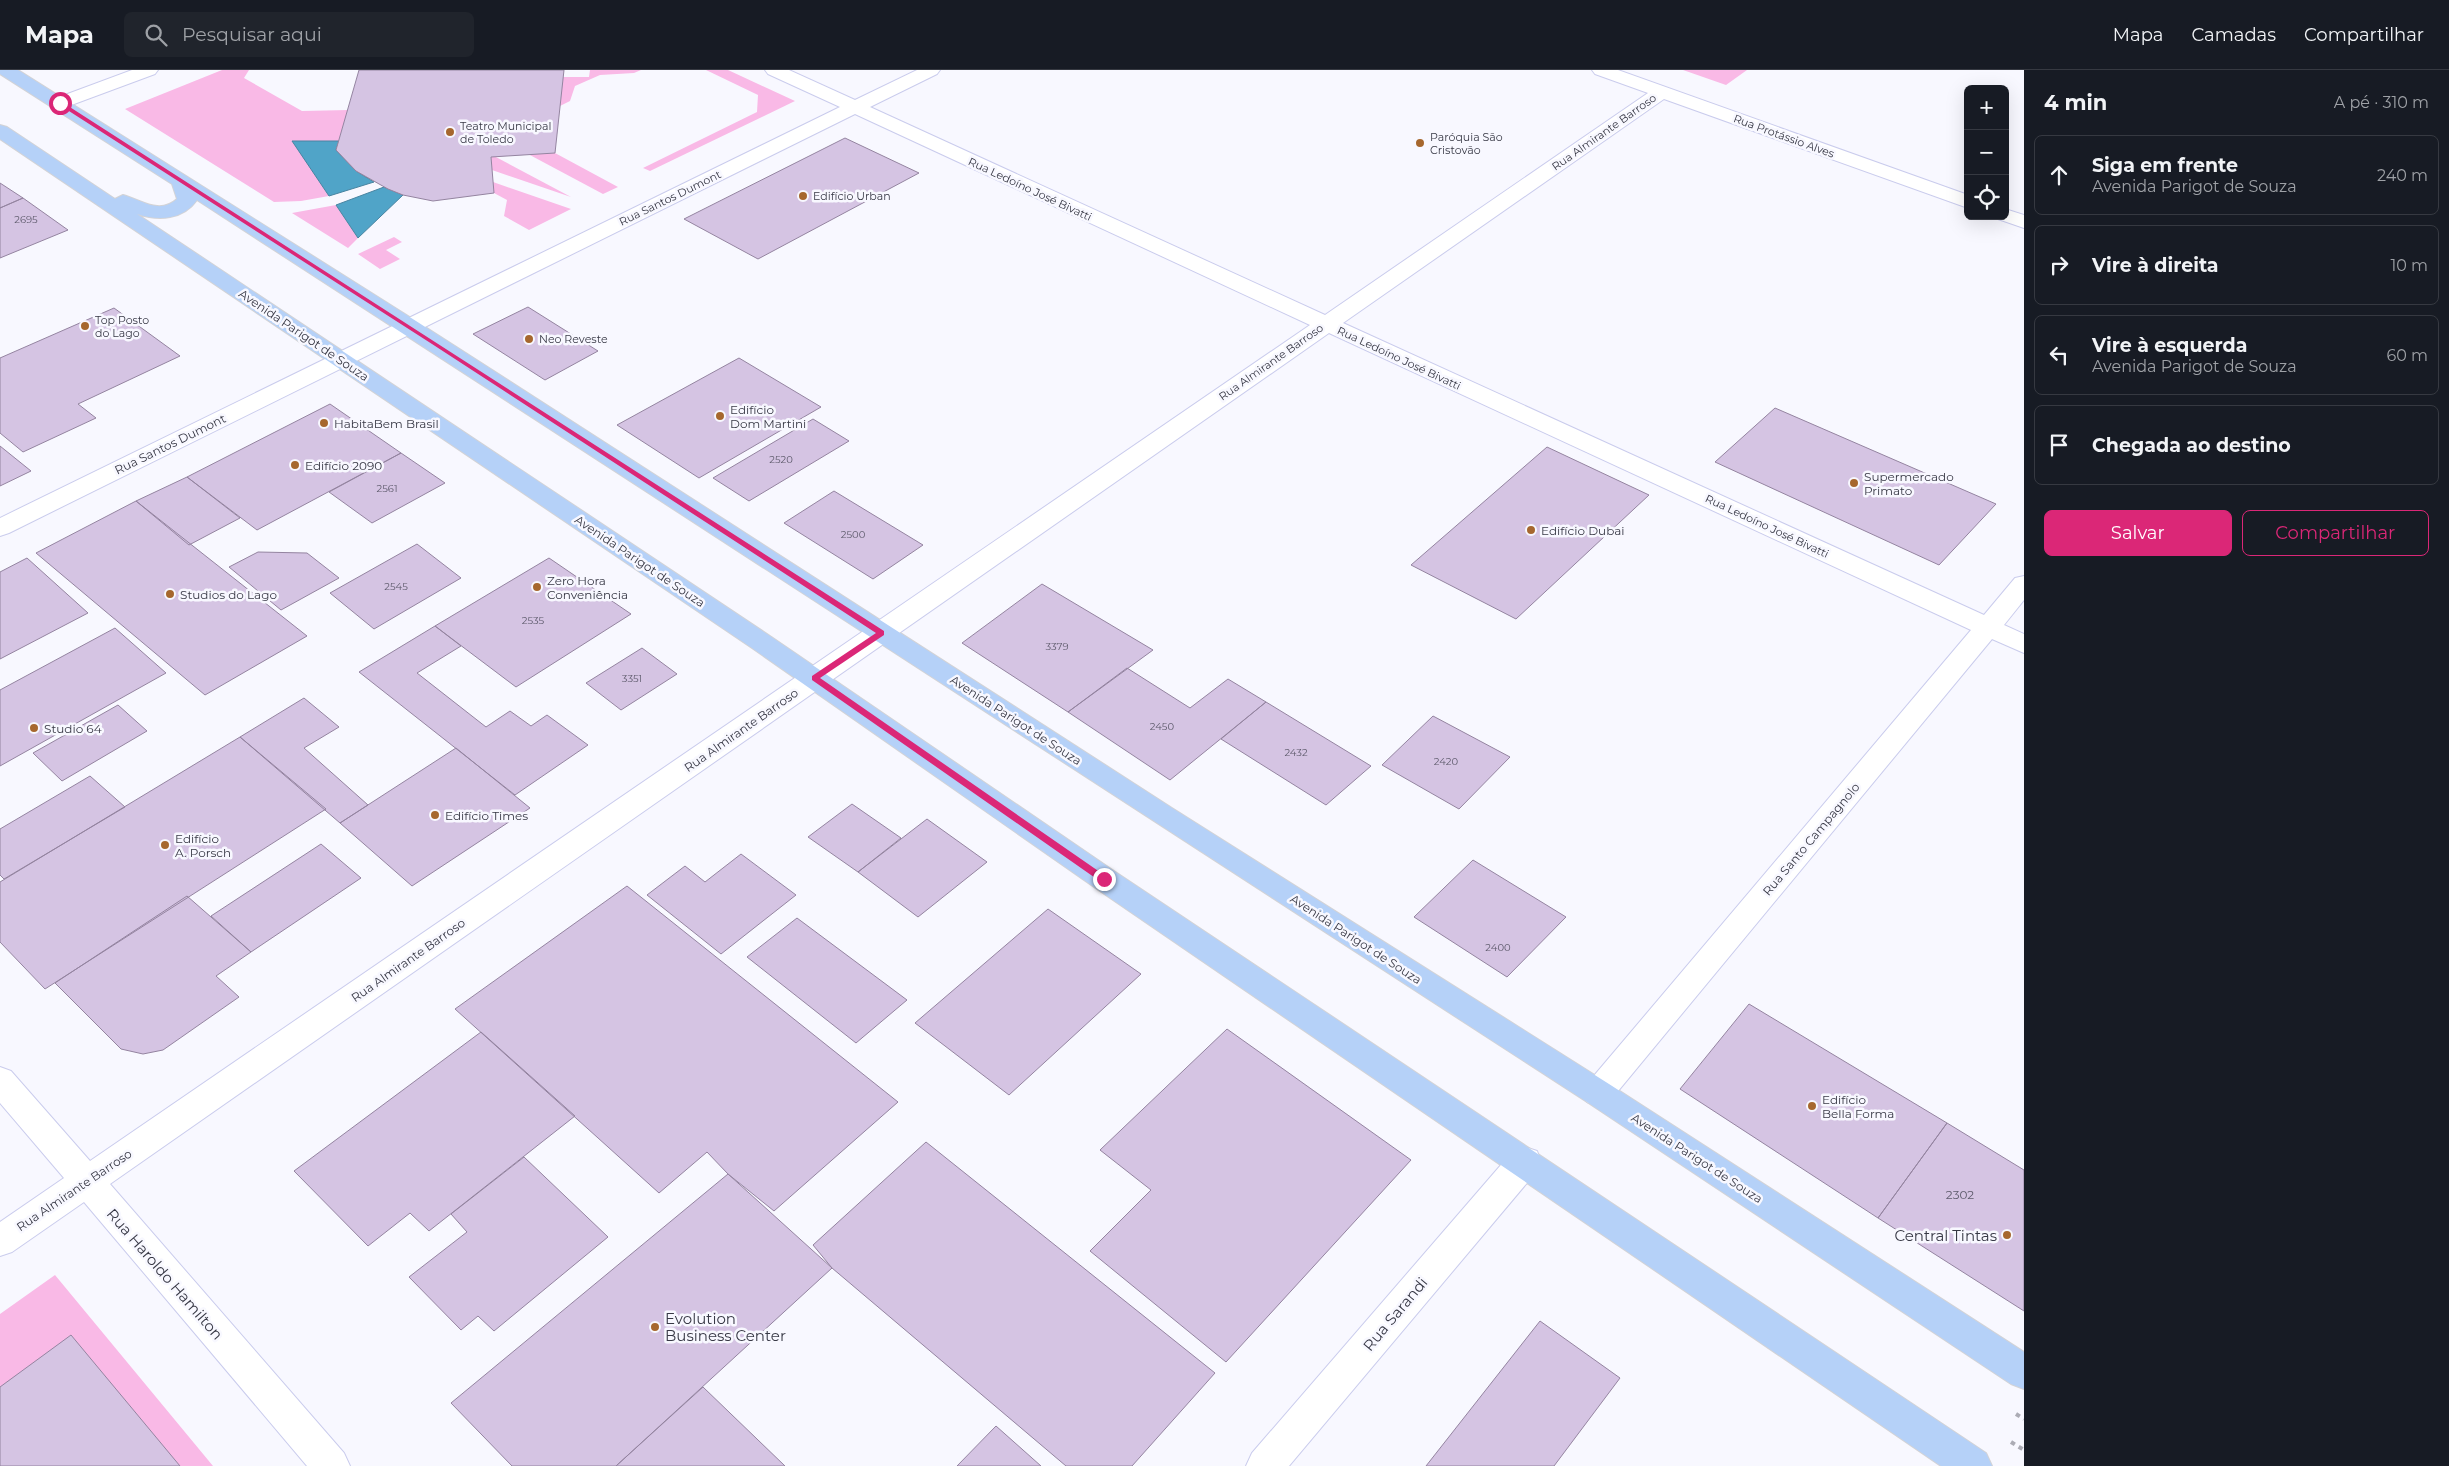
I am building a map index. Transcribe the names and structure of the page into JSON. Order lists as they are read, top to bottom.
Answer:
{
  "streets": {
    "main road": ["Avenida Parigot de Souza"],
    "street": [
      "Rua Almirante Barroso",
      "Rua Protássio Alves",
      "Rua Ledoíno José Bivatti",
      "Rua Santos Dumont",
      "Rua Santo Campagnolo",
      "Rua Haroldo Hamilton",
      "Rua Sarandi"
    ]
  },
  "crossings": [
    ["Rua Almirante Barroso", "Rua Protássio Alves"],
    ["Rua Almirante Barroso", "Rua Ledoíno José Bivatti"],
    ["Rua Almirante Barroso", "Avenida Parigot de Souza"],
    ["Rua Almirante Barroso", "Rua Haroldo Hamilton"],
    ["Rua Ledoíno José Bivatti", "Rua Santos Dumont"],
    ["Rua Ledoíno José Bivatti", "Rua Santo Campagnolo"],
    ["Rua Santos Dumont", "Avenida Parigot de Souza"],
    ["Avenida Parigot de Souza", "Rua Santo Campagnolo"],
    ["Avenida Parigot de Souza", "Rua Sarandi"]
  ],
  "places": [
    "Teatro Municipal de Toledo",
    "Paróquia São Cristovão",
    "Edifício Urban",
    "Top Posto do Lago",
    "Neo Reveste",
    "Edifício Dom Martini",
    "HabitaBem Brasil",
    "Edifício 2090",
    "Supermercado Primato",
    "Edifício Dubai",
    "Zero Hora Conveniência",
    "Studios do Lago",
    "Studio 64",
    "Edifício Times",
    "Edifício A. Porsch",
    "Edifício Bella Forma",
    "Central Tintas",
    "Evolution Business Center"
  ],
  "house_numbers": [
    "2695",
    "2520",
    "2561",
    "2500",
    "2545",
    "2535",
    "3379",
    "3351",
    "2450",
    "2432",
    "2420",
    "2400",
    "2302"
  ],
  "page": {
    "header": "Mapa",
    "search": "Pesquisar aqui",
    "nav": ["Mapa", "Camadas", "Compartilhar"],
    "heading": ["4 min", "A pé · 310 m"],
    "map_buttons": ["+", "−"],
    "list": [
      ["Siga em frente", "Avenida Parigot de Souza", "240 m"],
      ["Vire à direita", "10 m"],
      ["Vire à esquerda", "Avenida Parigot de Souza", "60 m"],
      "Chegada ao destino"
    ],
    "buttons": ["Salvar", "Compartilhar"]
  }
}
